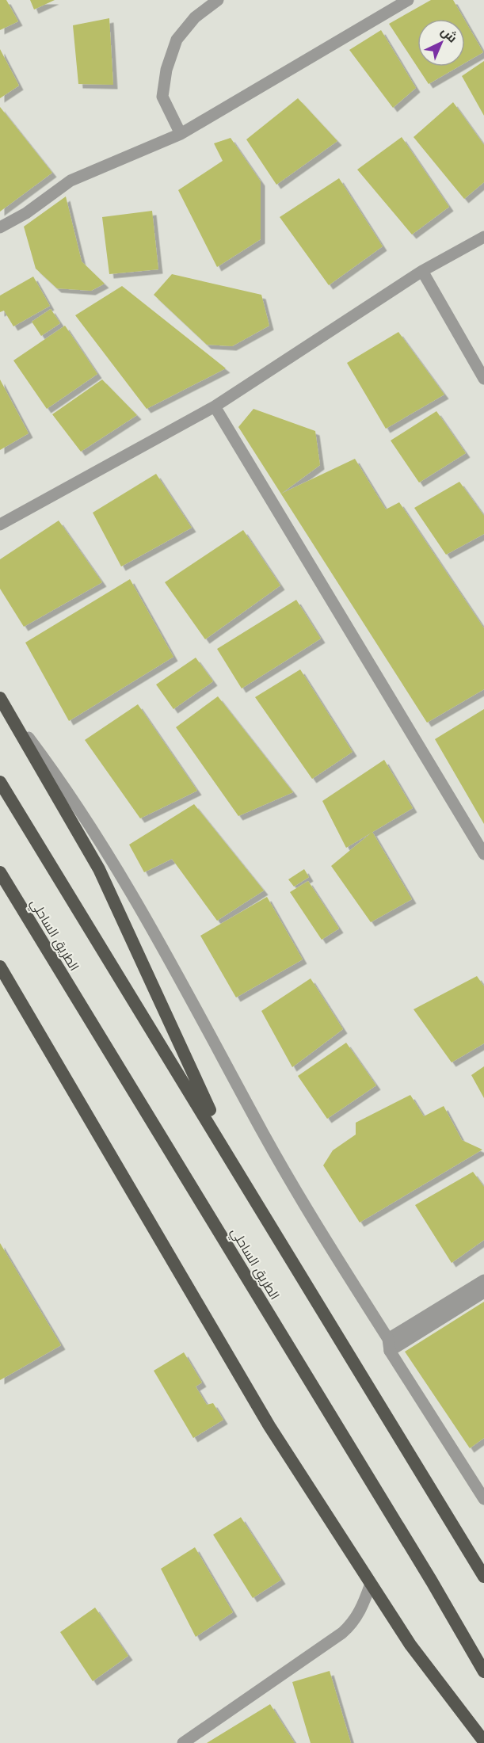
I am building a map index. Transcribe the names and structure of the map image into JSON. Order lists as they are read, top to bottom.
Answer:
{
  "streets": {
    "highway": ["الطريق الساحلي"]
  },
  "north": "top right"
}
